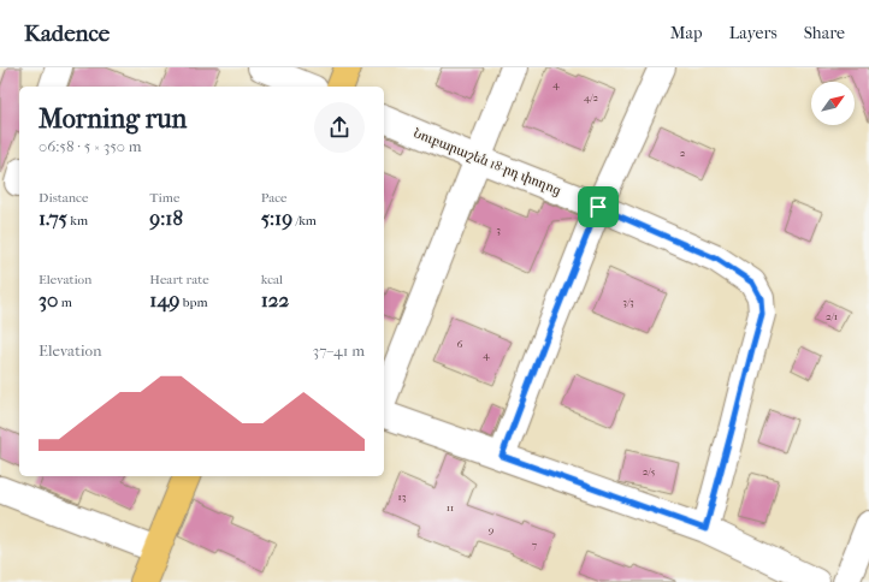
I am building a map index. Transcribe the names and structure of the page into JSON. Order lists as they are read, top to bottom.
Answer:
{
  "streets": {
    "street": ["Նուբարաշեն 18-րդ փողոց"]
  },
  "house_numbers": [
    "4",
    "4/2",
    "2",
    "3",
    "3/3",
    "2/1",
    "6",
    "4",
    "2/5",
    "13",
    "11",
    "9",
    "7"
  ],
  "north": "top right",
  "page": {
    "header": "Kadence",
    "nav": ["Map", "Layers", "Share"],
    "heading": ["Morning run", "06:58 · 5 × 350 m"],
    "stats": [
      ["Distance", "1.75 km"],
      ["Time", "9:18"],
      ["Pace", "5:19 /km"],
      ["Elevation", "30 m"],
      ["Heart rate", "149 bpm"],
      ["kcal", "122"]
    ],
    "chart": ["Elevation", "37–41 m"]
  }
}
